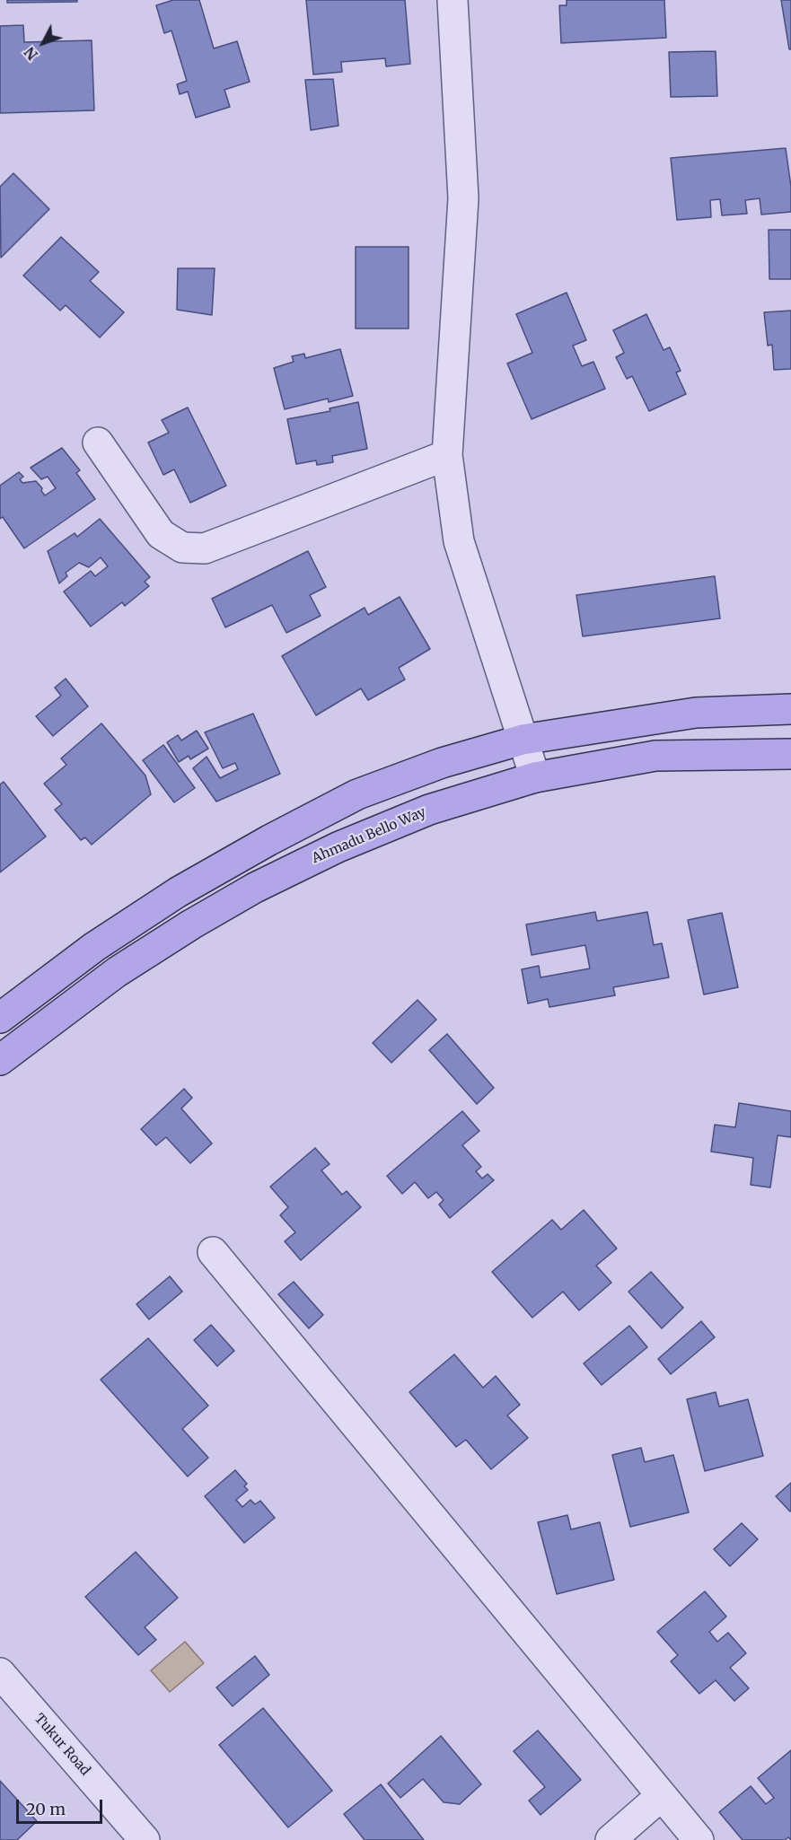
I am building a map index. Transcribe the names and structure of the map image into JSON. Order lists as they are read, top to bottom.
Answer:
{
  "streets": {
    "main road": ["Ahmadu Bello Way"],
    "street": ["Tukur Road"]
  },
  "scale_bar": "20 m",
  "north": "bottom left"
}
